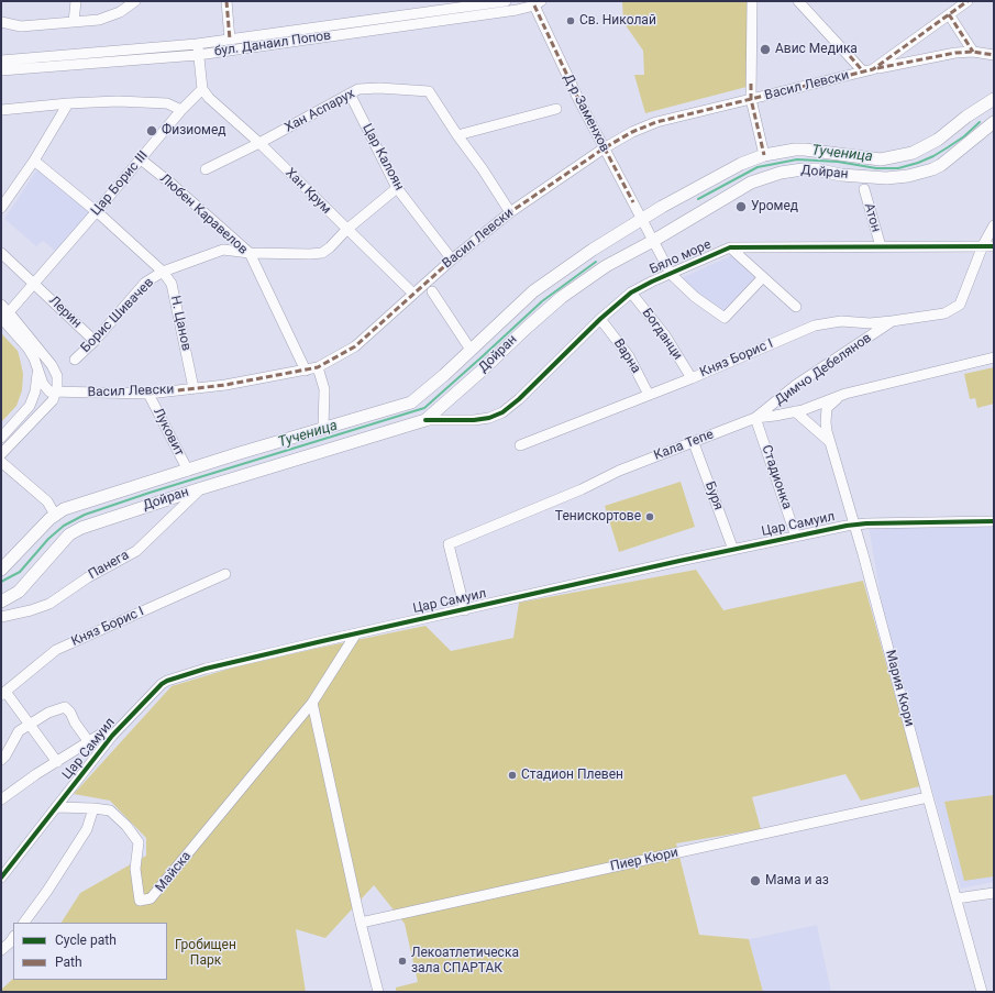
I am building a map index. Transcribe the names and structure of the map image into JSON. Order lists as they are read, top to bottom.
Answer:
{
  "streets": {
    "main road": ["Дойран"],
    "street": [
      "бул. Данаил Попов",
      "Васил Левски",
      "Хан Аспарух",
      "Д-р Заменхов",
      "Цар Калоян",
      "Цар Борис III",
      "Хан Крум",
      "Любен Каравелов",
      "Атон",
      "Бяло море",
      "Лерин",
      "Борис Шивачев",
      "Н. Цанов",
      "Богданци",
      "Варна",
      "Княз Борис I",
      "Димчо Дебелянов",
      "Луковит",
      "Кала Тепе",
      "Стадионка",
      "Буря",
      "Цар Самуил",
      "Панега",
      "Мария Кюри",
      "Пиер Кюри",
      "Майска"
    ]
  },
  "crossings": [
    ["бул. Данаил Попов", "Д-р Заменхов"],
    ["Васил Левски", "Хан Аспарух"],
    ["Васил Левски", "Д-р Заменхов"],
    ["Васил Левски", "Цар Калоян"],
    ["Васил Левски", "Хан Крум"],
    ["Васил Левски", "Любен Каравелов"],
    ["Васил Левски", "Н. Цанов"],
    ["Васил Левски", "Луковит"],
    ["Хан Аспарух", "Цар Калоян"],
    ["Хан Аспарух", "Хан Крум"],
    ["Д-р Заменхов", "Дойран"],
    ["Д-р Заменхов", "Бяло море"],
    ["Цар Калоян", "Борис Шивачев"],
    ["Дойран", "Бяло море"],
    ["Дойран", "Луковит"],
    ["Дойран", "Панега"],
    ["Цар Борис III", "Хан Крум"],
    ["Цар Борис III", "Любен Каравелов"],
    ["Цар Борис III", "Лерин"],
    ["Цар Борис III", "Н. Цанов"],
    ["Хан Крум", "Борис Шивачев"],
    ["Любен Каравелов", "Борис Шивачев"],
    ["Атон", "Бяло море"],
    ["Бяло море", "Богданци"],
    ["Бяло море", "Варна"],
    ["Бяло море", "Княз Борис I"],
    ["Лерин", "Борис Шивачев"],
    ["Борис Шивачев", "Н. Цанов"],
    ["Богданци", "Княз Борис I"],
    ["Варна", "Княз Борис I"],
    ["Княз Борис I", "Димчо Дебелянов"],
    ["Димчо Дебелянов", "Кала Тепе"],
    ["Димчо Дебелянов", "Стадионка"],
    ["Кала Тепе", "Стадионка"],
    ["Кала Тепе", "Буря"],
    ["Кала Тепе", "Цар Самуил"],
    ["Кала Тепе", "Мария Кюри"],
    ["Стадионка", "Цар Самуил"],
    ["Буря", "Цар Самуил"],
    ["Цар Самуил", "Мария Кюри"],
    ["Цар Самуил", "Майска"],
    ["Мария Кюри", "Пиер Кюри"]
  ],
  "water": ["Тученица"],
  "parks": ["Гробищен Парк"],
  "places": [
    "Св. Николай",
    "Авис Медика",
    "Физиомед",
    "Уромед",
    "Тенискортове",
    "Стадион Плевен",
    "Мама и аз",
    "Лекоатлетическа зала СПАРТАК"
  ],
  "legend": ["Cycle path", "Path"]
}
